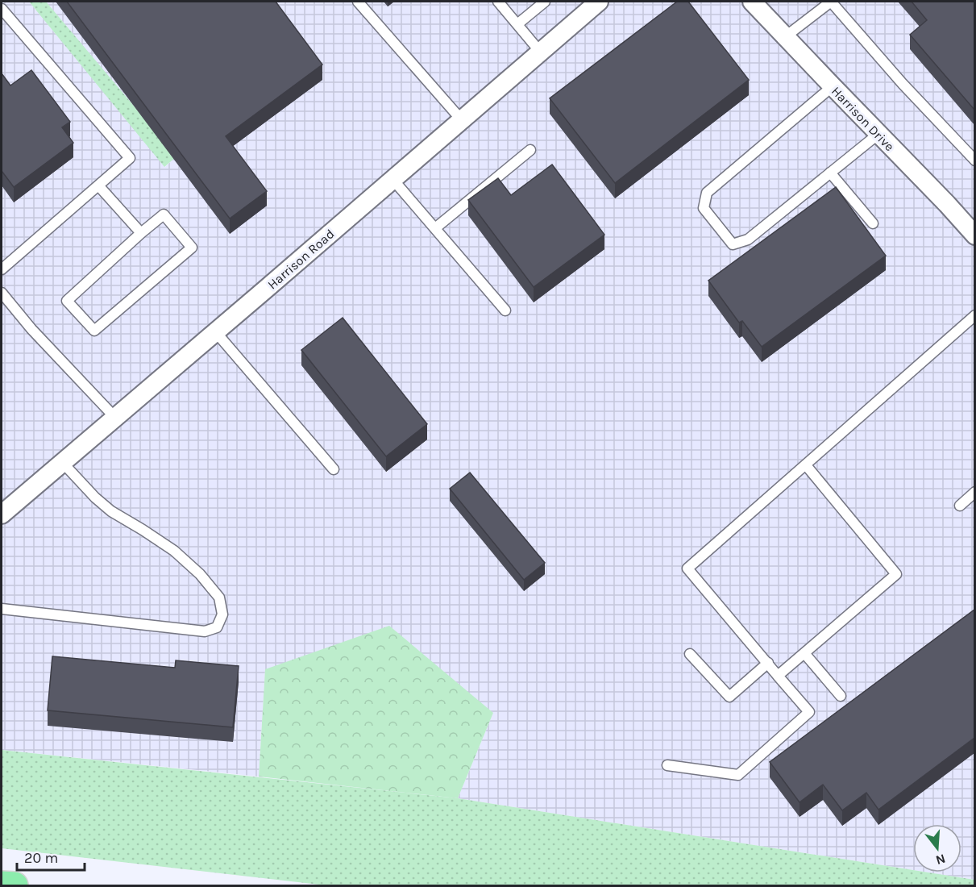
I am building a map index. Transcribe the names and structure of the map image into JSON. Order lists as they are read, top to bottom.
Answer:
{
  "streets": {
    "street": ["Harrison Drive", "Harrison Road"]
  },
  "scale_bar": "20 m",
  "north": "bottom"
}
